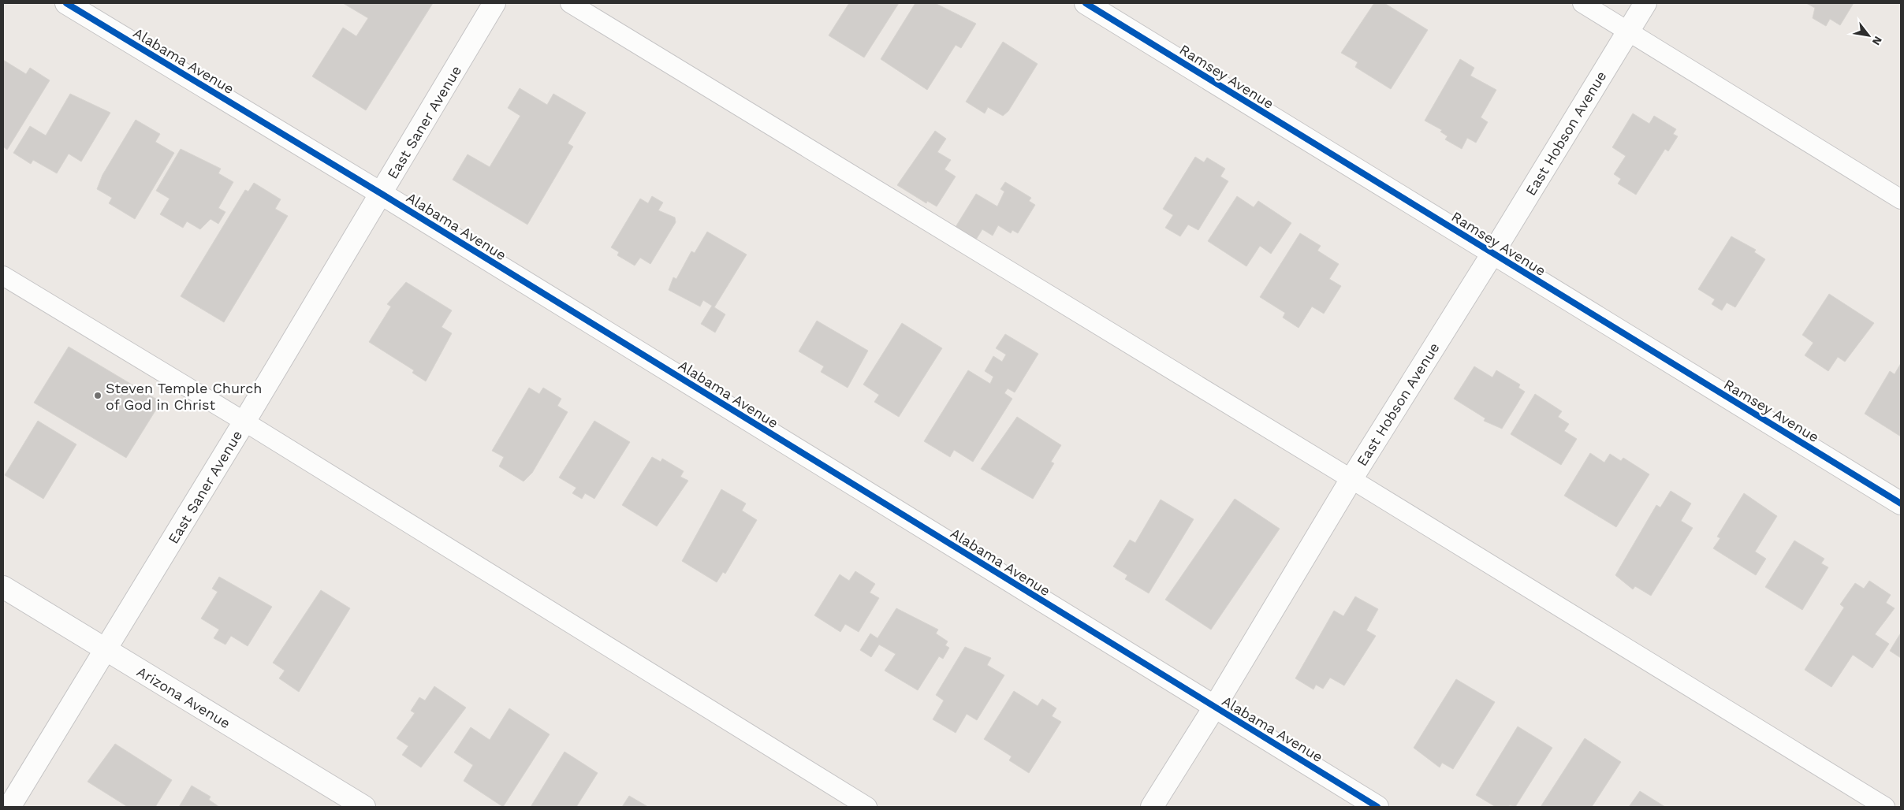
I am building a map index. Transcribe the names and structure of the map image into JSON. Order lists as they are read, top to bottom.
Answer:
{
  "streets": {
    "street": [
      "Alabama Avenue",
      "Ramsey Avenue",
      "East Saner Avenue",
      "East Hobson Avenue",
      "Arizona Avenue"
    ]
  },
  "crossings": [
    ["Alabama Avenue", "East Saner Avenue"],
    ["Alabama Avenue", "East Hobson Avenue"],
    ["Ramsey Avenue", "East Hobson Avenue"],
    ["East Saner Avenue", "Arizona Avenue"]
  ],
  "places": ["Steven Temple Church of God in Christ"],
  "north": "bottom right"
}
